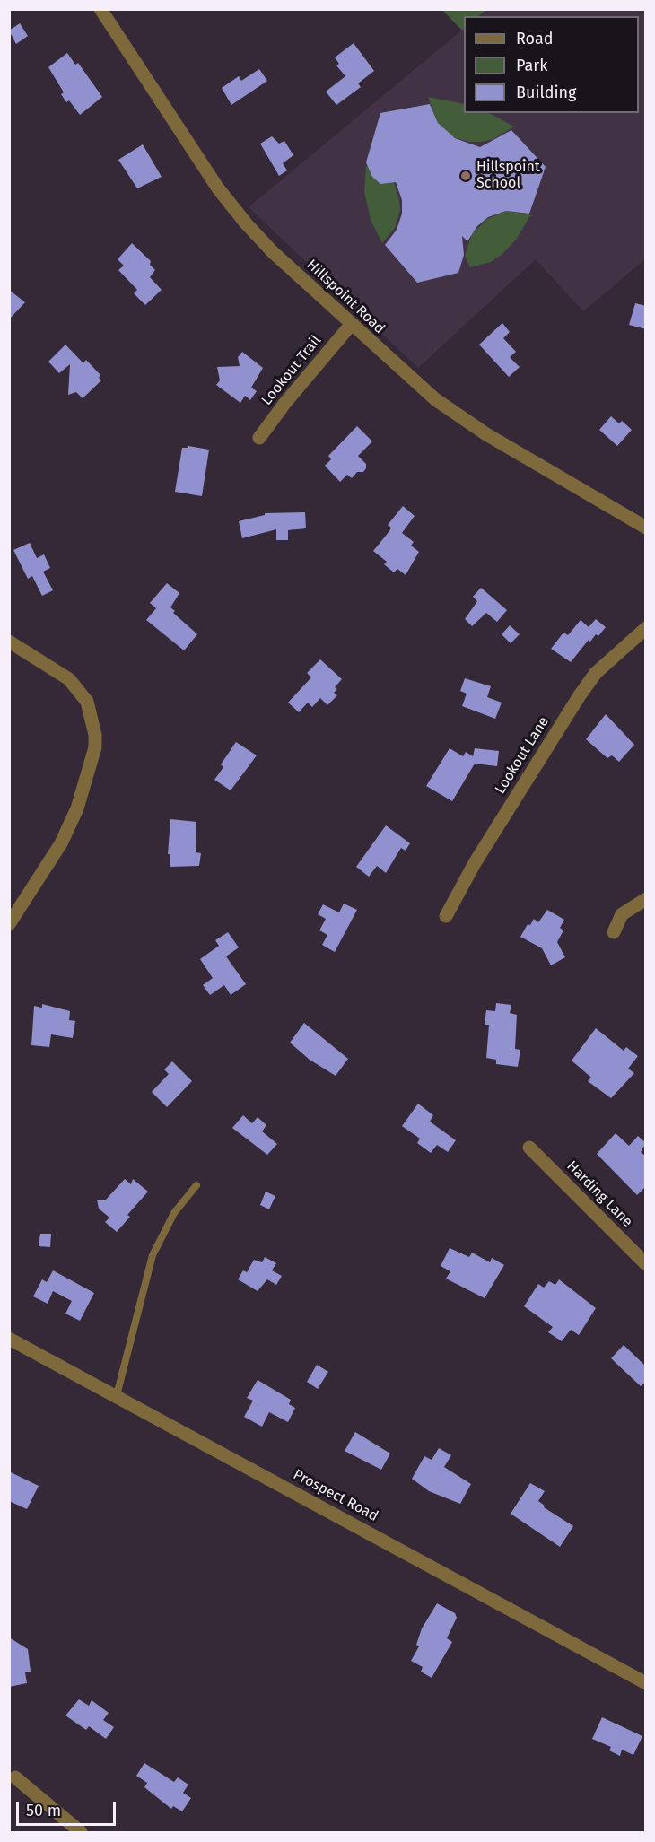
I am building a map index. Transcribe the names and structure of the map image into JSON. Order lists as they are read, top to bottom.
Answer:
{
  "streets": {
    "street": [
      "Hillspoint Road",
      "Lookout Trail",
      "Lookout Lane",
      "Harding Lane",
      "Prospect Road"
    ]
  },
  "crossings": [
    ["Hillspoint Road", "Lookout Trail"]
  ],
  "places": ["Hillspoint School"],
  "legend": ["Road", "Park", "Building"],
  "scale_bar": "50 m"
}
